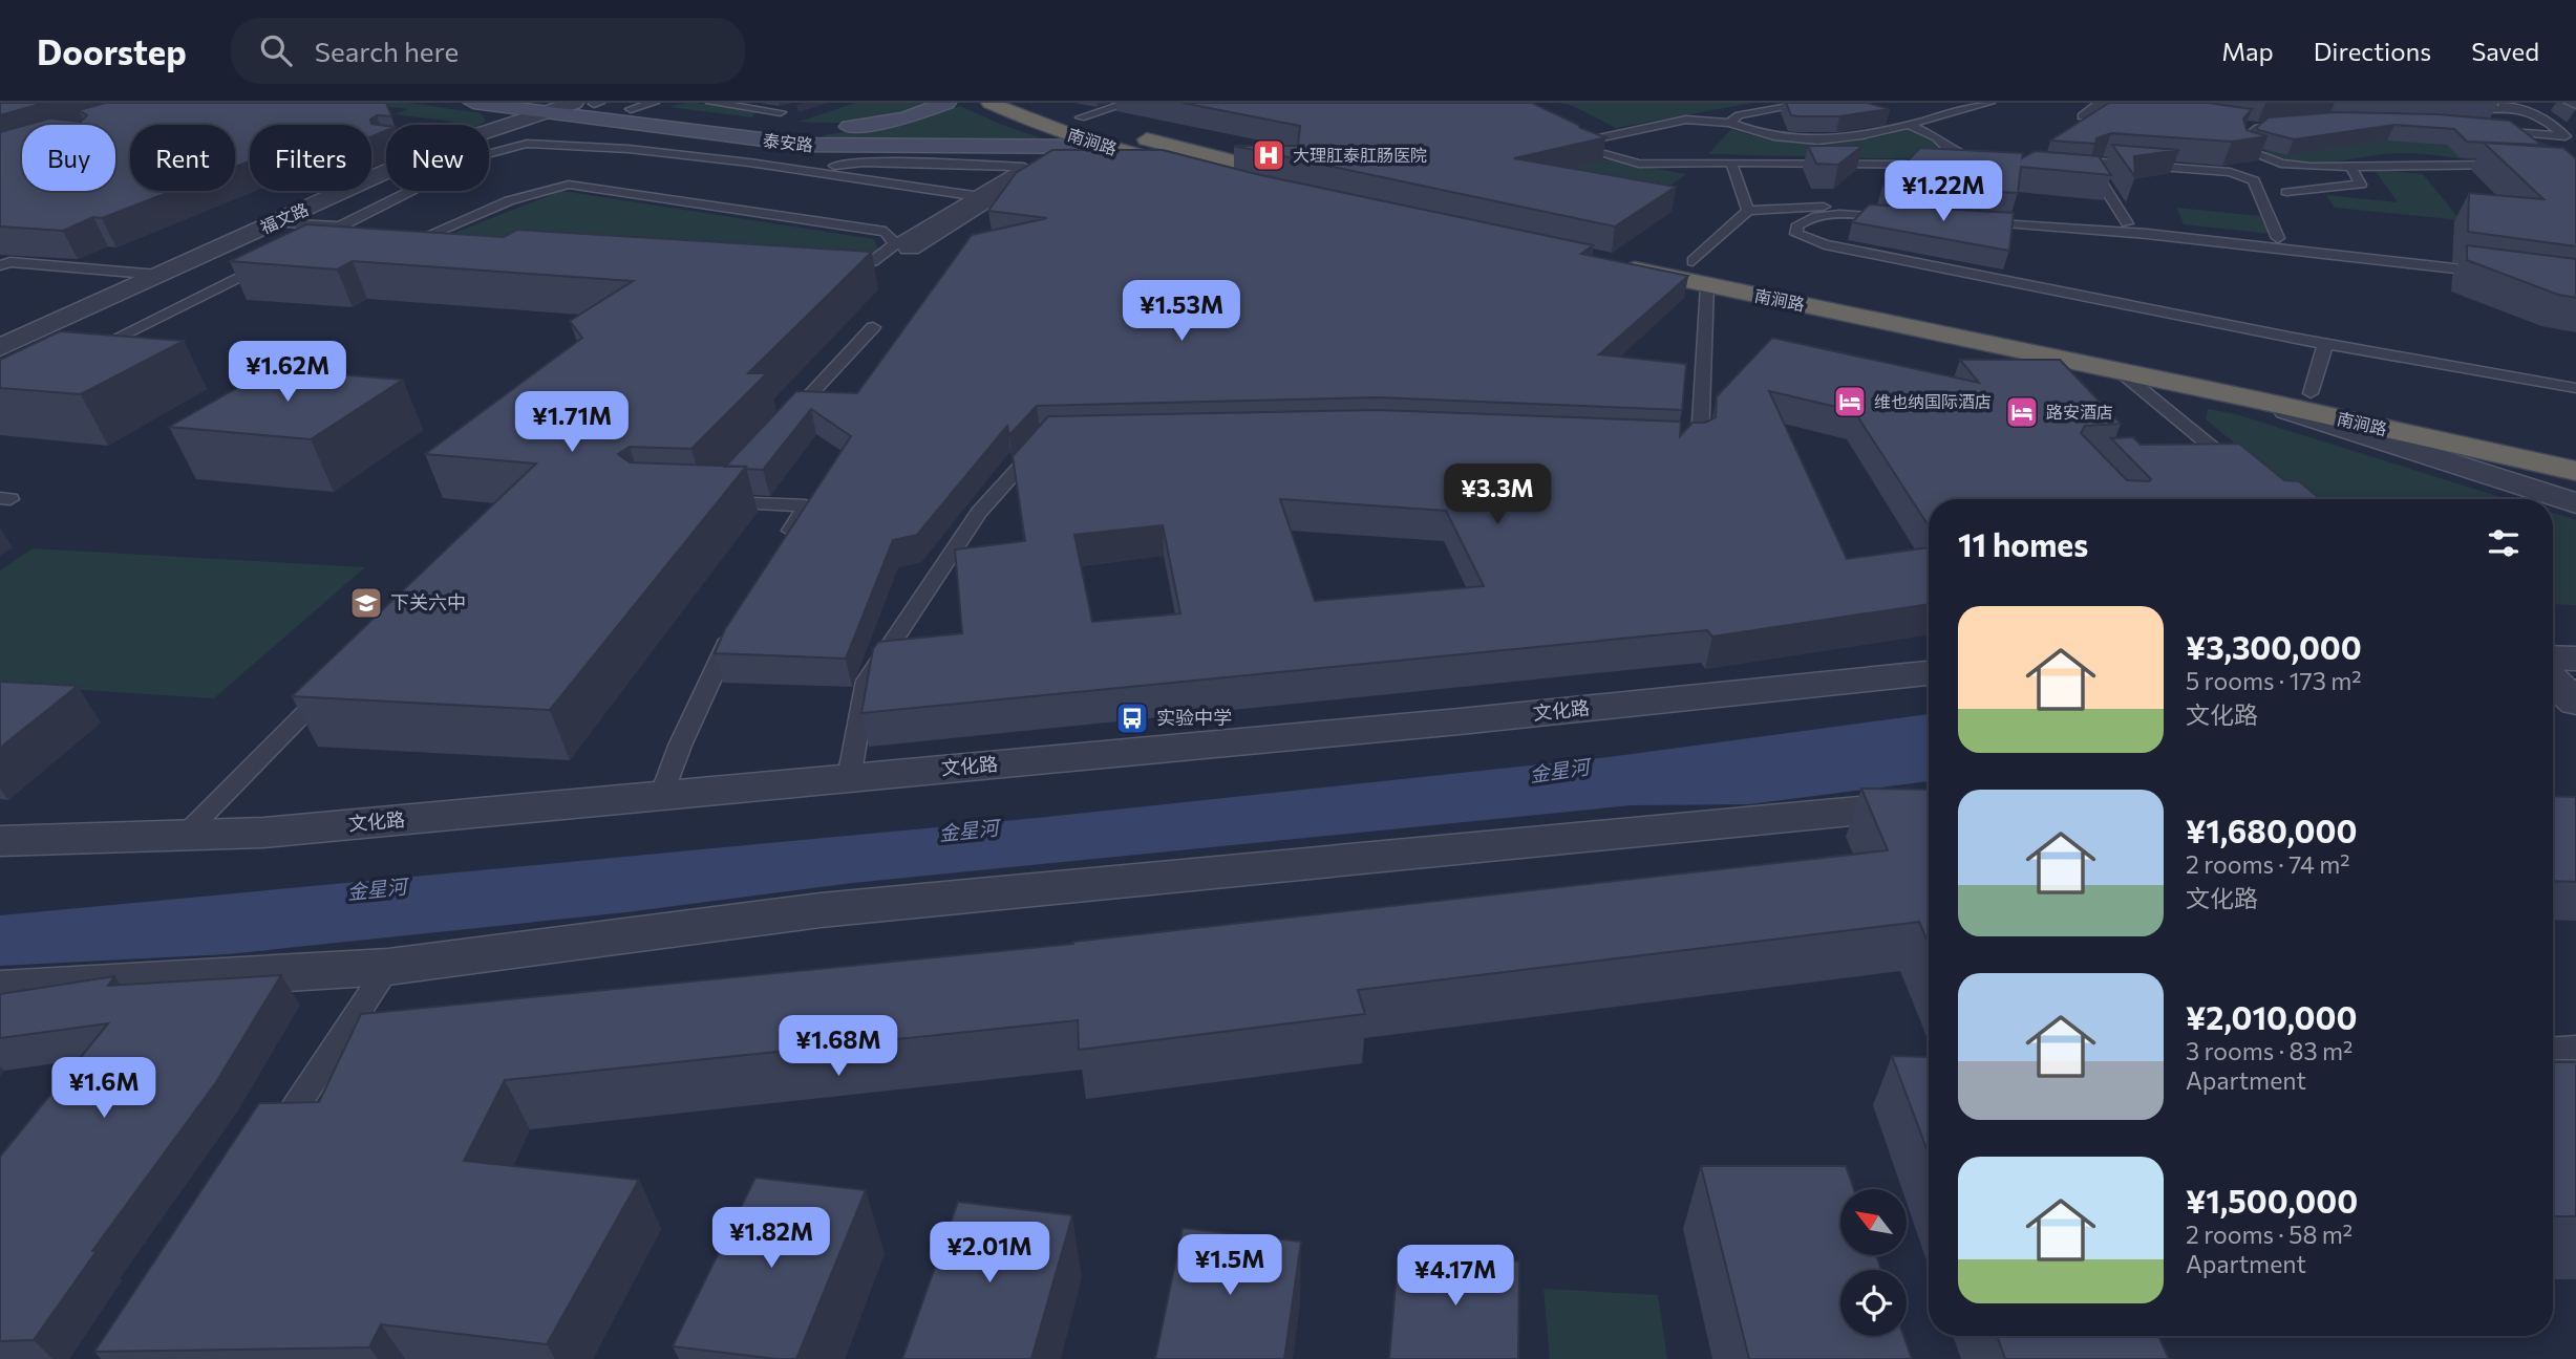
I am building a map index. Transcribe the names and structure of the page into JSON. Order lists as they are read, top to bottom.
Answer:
{
  "streets": {
    "highway": ["南涧路"],
    "main road": ["泰安路"],
    "street": ["福文路", "文化路"]
  },
  "crossings": [
    ["南涧路", "泰安路"],
    ["泰安路", "福文路"]
  ],
  "water": ["金星河"],
  "places": {
    "hospital": ["大理肛泰肛肠医院"],
    "hotel": ["维也纳国际酒店", "路安酒店"],
    "school or university": ["下关六中"],
    "bus stop": ["实验中学"]
  },
  "north": "top left",
  "page": {
    "header": "Doorstep",
    "search": "Search here",
    "nav": ["Map", "Directions", "Saved"],
    "chip": [
      "Buy",
      "Rent",
      "Filters",
      "New"
    ],
    "price": [
      "¥1.22M",
      "¥1.53M",
      "¥1.62M",
      "¥1.71M",
      "¥3.3M",
      "¥1.68M",
      "¥1.6M",
      "¥1.82M",
      "¥2.01M",
      "¥1.5M",
      "¥4.17M"
    ],
    "heading": "11 homes",
    "list": [
      {
        "name": "¥3,300,000",
        "note": "5 rooms · 173 m² · 文化路"
      },
      {
        "name": "¥1,680,000",
        "note": "2 rooms · 74 m² · 文化路"
      },
      {
        "name": "¥2,010,000",
        "note": "3 rooms · 83 m² · Apartment"
      },
      {
        "name": "¥1,500,000",
        "note": "2 rooms · 58 m² · Apartment"
      }
    ]
  }
}
